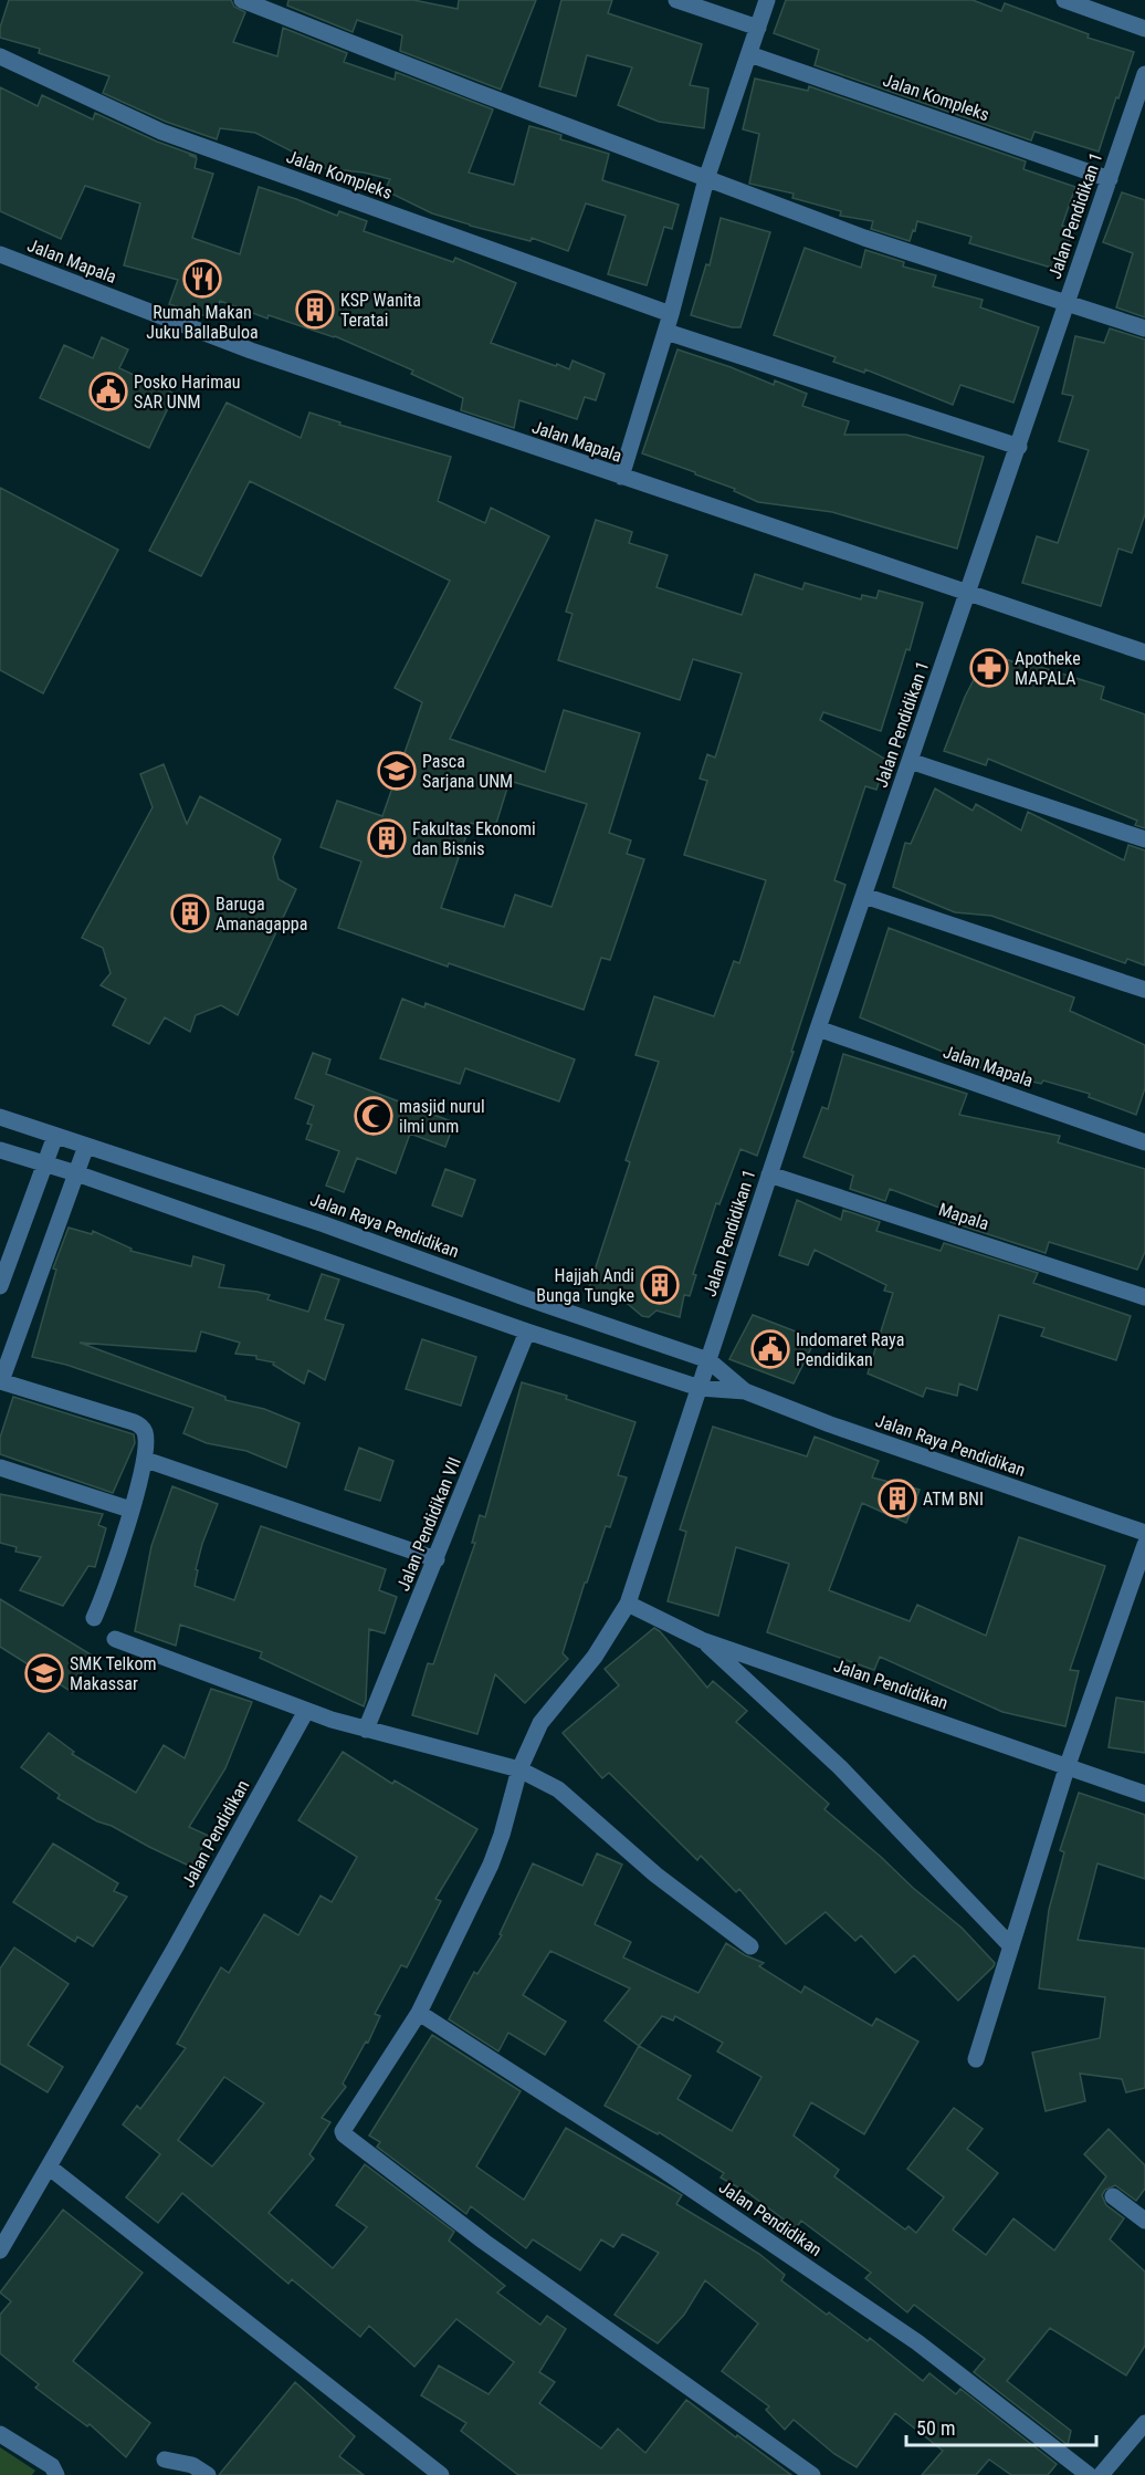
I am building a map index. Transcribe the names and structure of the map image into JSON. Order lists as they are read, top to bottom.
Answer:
{
  "streets": {
    "street": [
      "Jalan Kompleks",
      "Jalan Pendidikan 1",
      "Jalan Mapala",
      "Mapala",
      "Jalan Raya Pendidikan",
      "Jalan Pendidikan VII",
      "Jalan Pendidikan"
    ]
  },
  "crossings": [
    ["Jalan Kompleks", "Jalan Pendidikan 1"],
    ["Jalan Pendidikan 1", "Jalan Mapala"],
    ["Jalan Pendidikan 1", "Mapala"],
    ["Jalan Pendidikan 1", "Jalan Raya Pendidikan"],
    ["Jalan Raya Pendidikan", "Jalan Pendidikan VII"]
  ],
  "places": {
    "restaurant": ["Rumah Makan Juku BallaBuloa"],
    "building": [
      "KSP Wanita Teratai",
      "Fakultas Ekonomi dan Bisnis",
      "Baruga Amanagappa",
      "Hajjah Andi Bunga Tungke",
      "ATM BNI"
    ],
    "public building": ["Posko Harimau SAR UNM", "Indomaret Raya Pendidikan"],
    "pharmacy": ["Apotheke MAPALA"],
    "school or university": ["Pasca Sarjana UNM", "SMK Telkom Makassar"],
    "mosque": ["masjid nurul ilmi unm"]
  },
  "scale_bar": "50 m"
}
